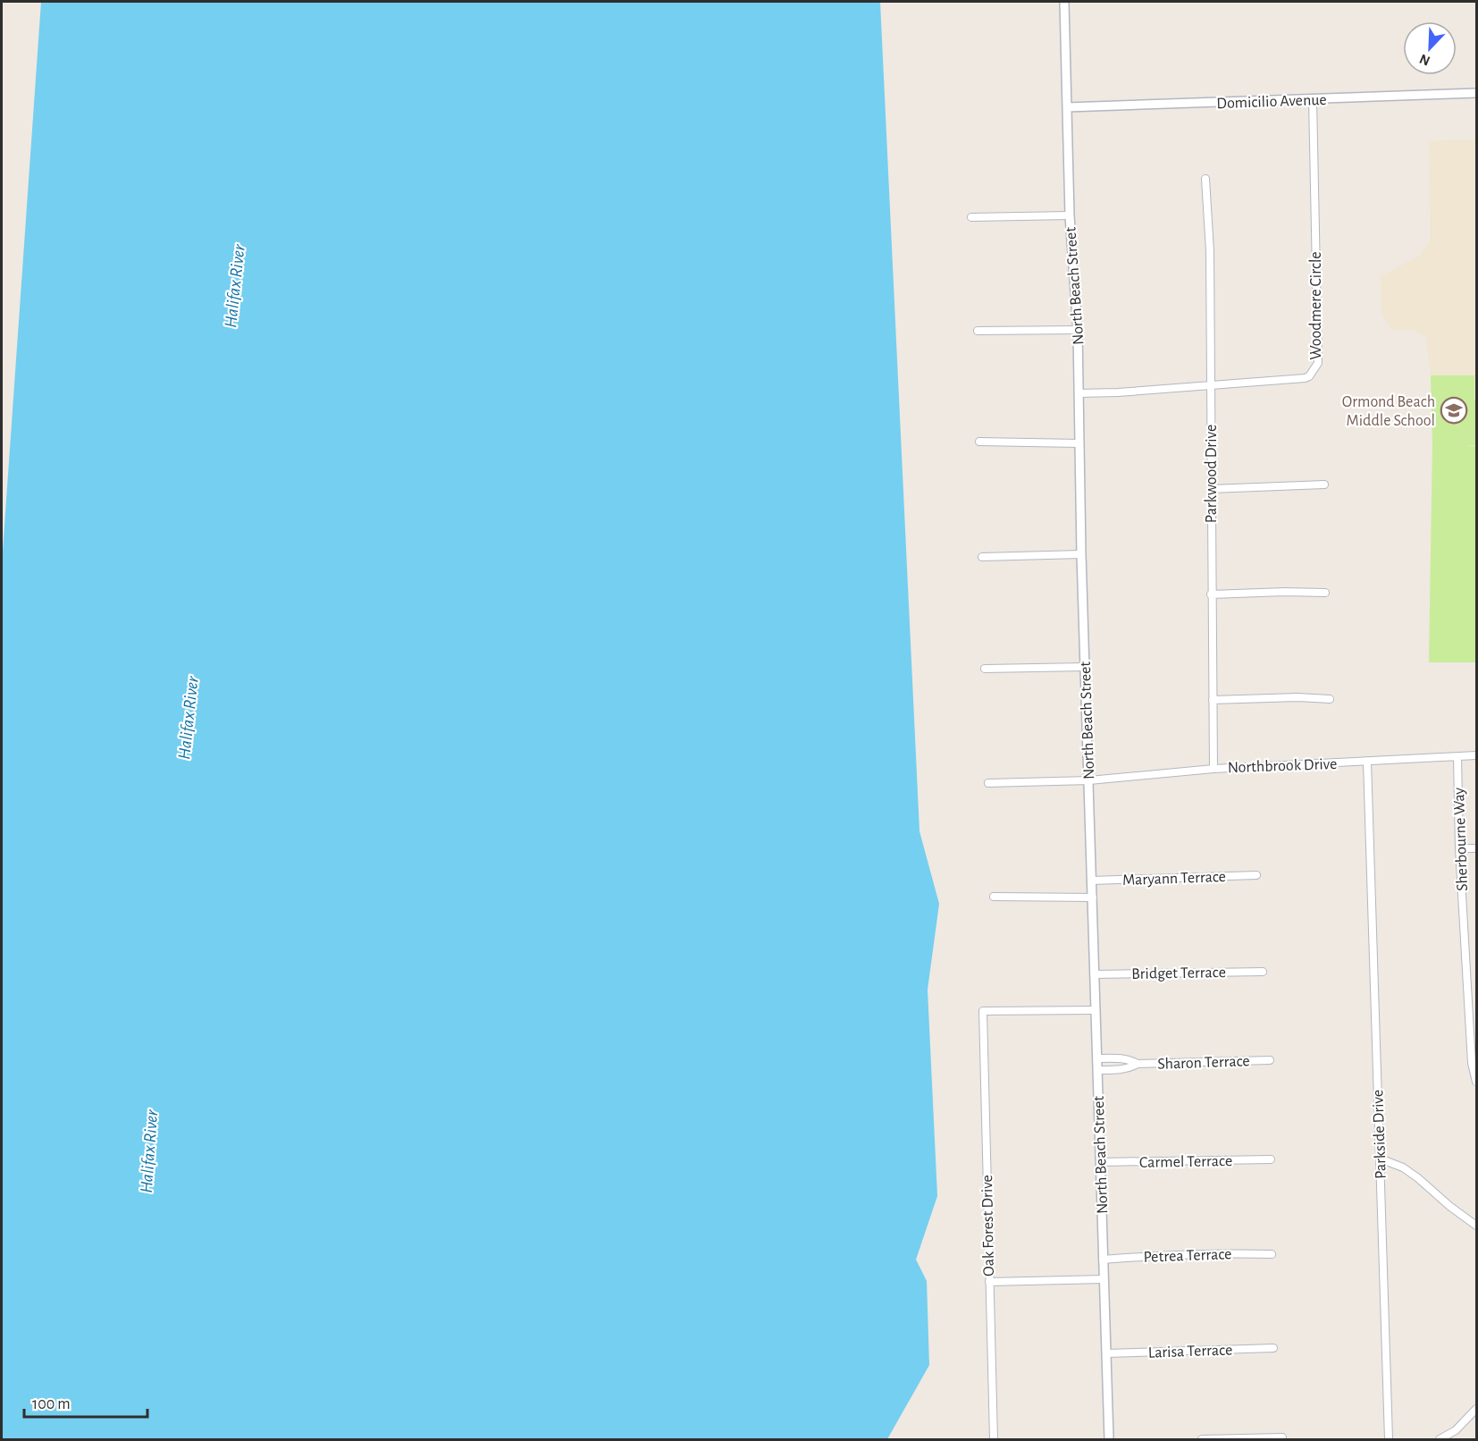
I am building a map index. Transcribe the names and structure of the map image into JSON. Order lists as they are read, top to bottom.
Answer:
{
  "streets": {
    "street": [
      "Domicilio Avenue",
      "North Beach Street",
      "Woodmere Circle",
      "Parkwood Drive",
      "Northbrook Drive",
      "Sherbourne Way",
      "Maryann Terrace",
      "Bridget Terrace",
      "Sharon Terrace",
      "Parkside Drive",
      "Carmel Terrace",
      "Oak Forest Drive",
      "Petrea Terrace",
      "Larisa Terrace"
    ]
  },
  "crossings": [
    ["Domicilio Avenue", "North Beach Street"],
    ["Domicilio Avenue", "Woodmere Circle"],
    ["North Beach Street", "Woodmere Circle"],
    ["North Beach Street", "Northbrook Drive"],
    ["North Beach Street", "Maryann Terrace"],
    ["North Beach Street", "Bridget Terrace"],
    ["North Beach Street", "Sharon Terrace"],
    ["North Beach Street", "Carmel Terrace"],
    ["North Beach Street", "Oak Forest Drive"],
    ["North Beach Street", "Petrea Terrace"],
    ["North Beach Street", "Larisa Terrace"],
    ["Woodmere Circle", "Parkwood Drive"],
    ["Parkwood Drive", "Northbrook Drive"],
    ["Northbrook Drive", "Sherbourne Way"],
    ["Northbrook Drive", "Parkside Drive"]
  ],
  "water": ["Halifax River"],
  "places": {
    "school or university": ["Ormond Beach Middle School"]
  },
  "scale_bar": "100 m",
  "north": "bottom left"
}
